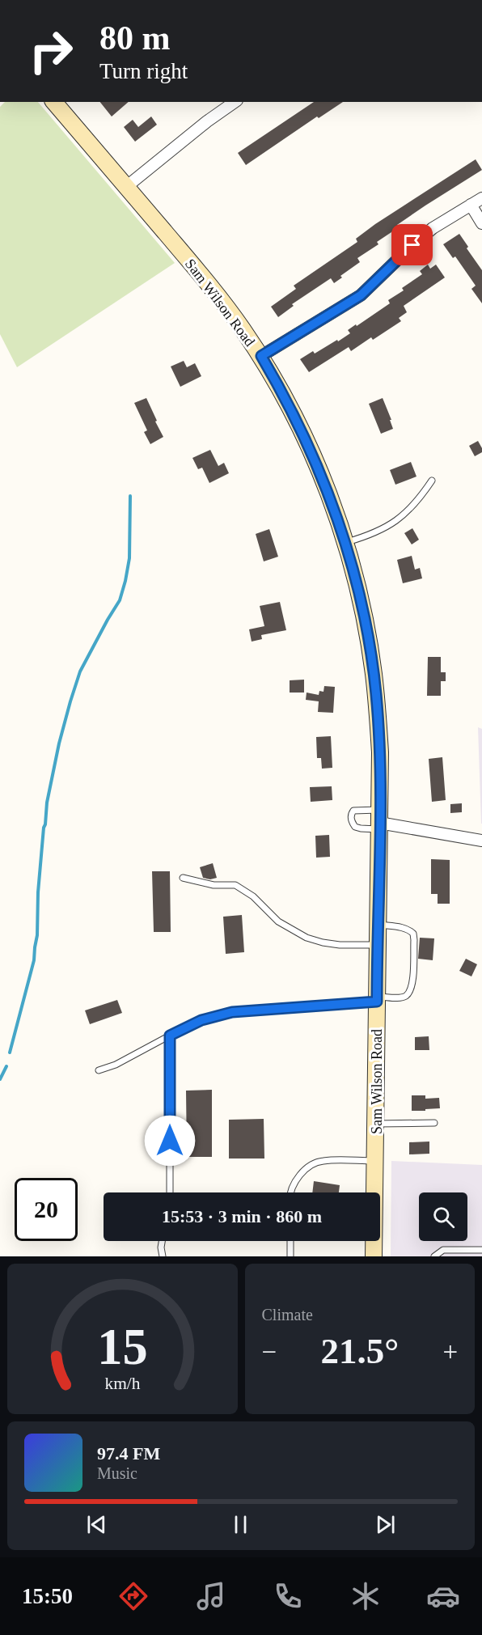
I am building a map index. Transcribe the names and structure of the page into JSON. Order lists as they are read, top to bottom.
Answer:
{
  "streets": {
    "street": ["Sam Wilson Road"]
  },
  "page": {
    "turn": ["80 m", "Turn right"],
    "limit": "20",
    "trip": "15:53 · 3 min · 860 m",
    "tile": "Climate",
    "heat": ["−", "21.5°", "+"],
    "song": ["97.4 FM", "Music"],
    "tabs": "15:50",
    "gauge": ["15", "km/h"]
  }
}
